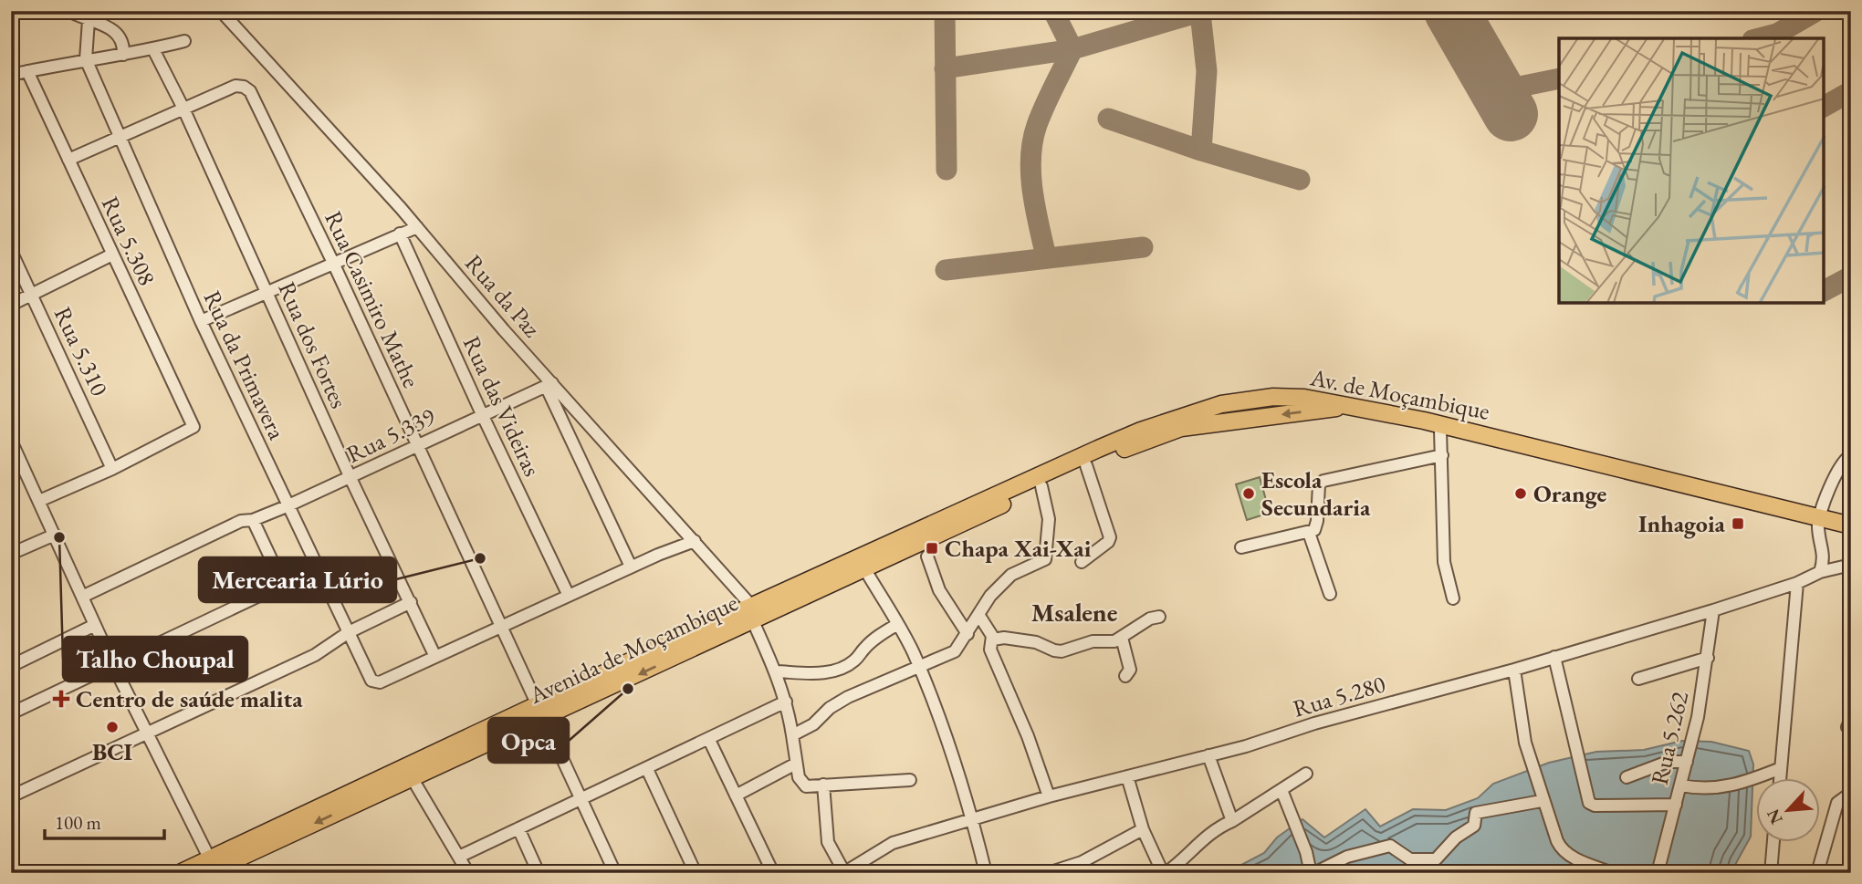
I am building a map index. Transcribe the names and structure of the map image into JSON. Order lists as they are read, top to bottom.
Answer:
{
  "streets": {
    "highway": ["Av. de Moçambique", "Avenida de Moçambique"],
    "street": [
      "Rua 5.308",
      "Rua da Paz",
      "Rua Casimiro Mathe",
      "Rua dos Fortes",
      "Rua 5.310",
      "Rua da Primavera",
      "Rua das Videiras",
      "Rua 5.339",
      "Rua 5.280",
      "Rua 5.262"
    ]
  },
  "crossings": [
    ["Rua 5.308", "Rua Casimiro Mathe"],
    ["Rua 5.308", "Rua 5.310"],
    ["Rua da Paz", "Rua 5.339"],
    ["Rua da Paz", "Avenida de Moçambique"],
    ["Rua Casimiro Mathe", "Rua dos Fortes"],
    ["Rua Casimiro Mathe", "Rua da Primavera"],
    ["Rua Casimiro Mathe", "Rua 5.339"],
    ["Rua Casimiro Mathe", "Avenida de Moçambique"],
    ["Rua dos Fortes", "Rua da Primavera"],
    ["Rua dos Fortes", "Rua 5.339"],
    ["Rua da Primavera", "Rua 5.339"],
    ["Av. de Moçambique", "Avenida de Moçambique"],
    ["Rua das Videiras", "Rua 5.339"],
    ["Rua 5.280", "Rua 5.262"]
  ],
  "districts": ["Msalene"],
  "places": {
    "other": [
      "Escola Secundaria",
      "Orange",
      "Talho Choupal",
      "Mercearia Lúrio",
      "Opca",
      "BCI"
    ],
    "transit": ["Inhagoia", "Chapa Xai-Xai"],
    "health": ["Centro de saúde malita"]
  },
  "scale_bar": "100 m",
  "north": "bottom left"
}
